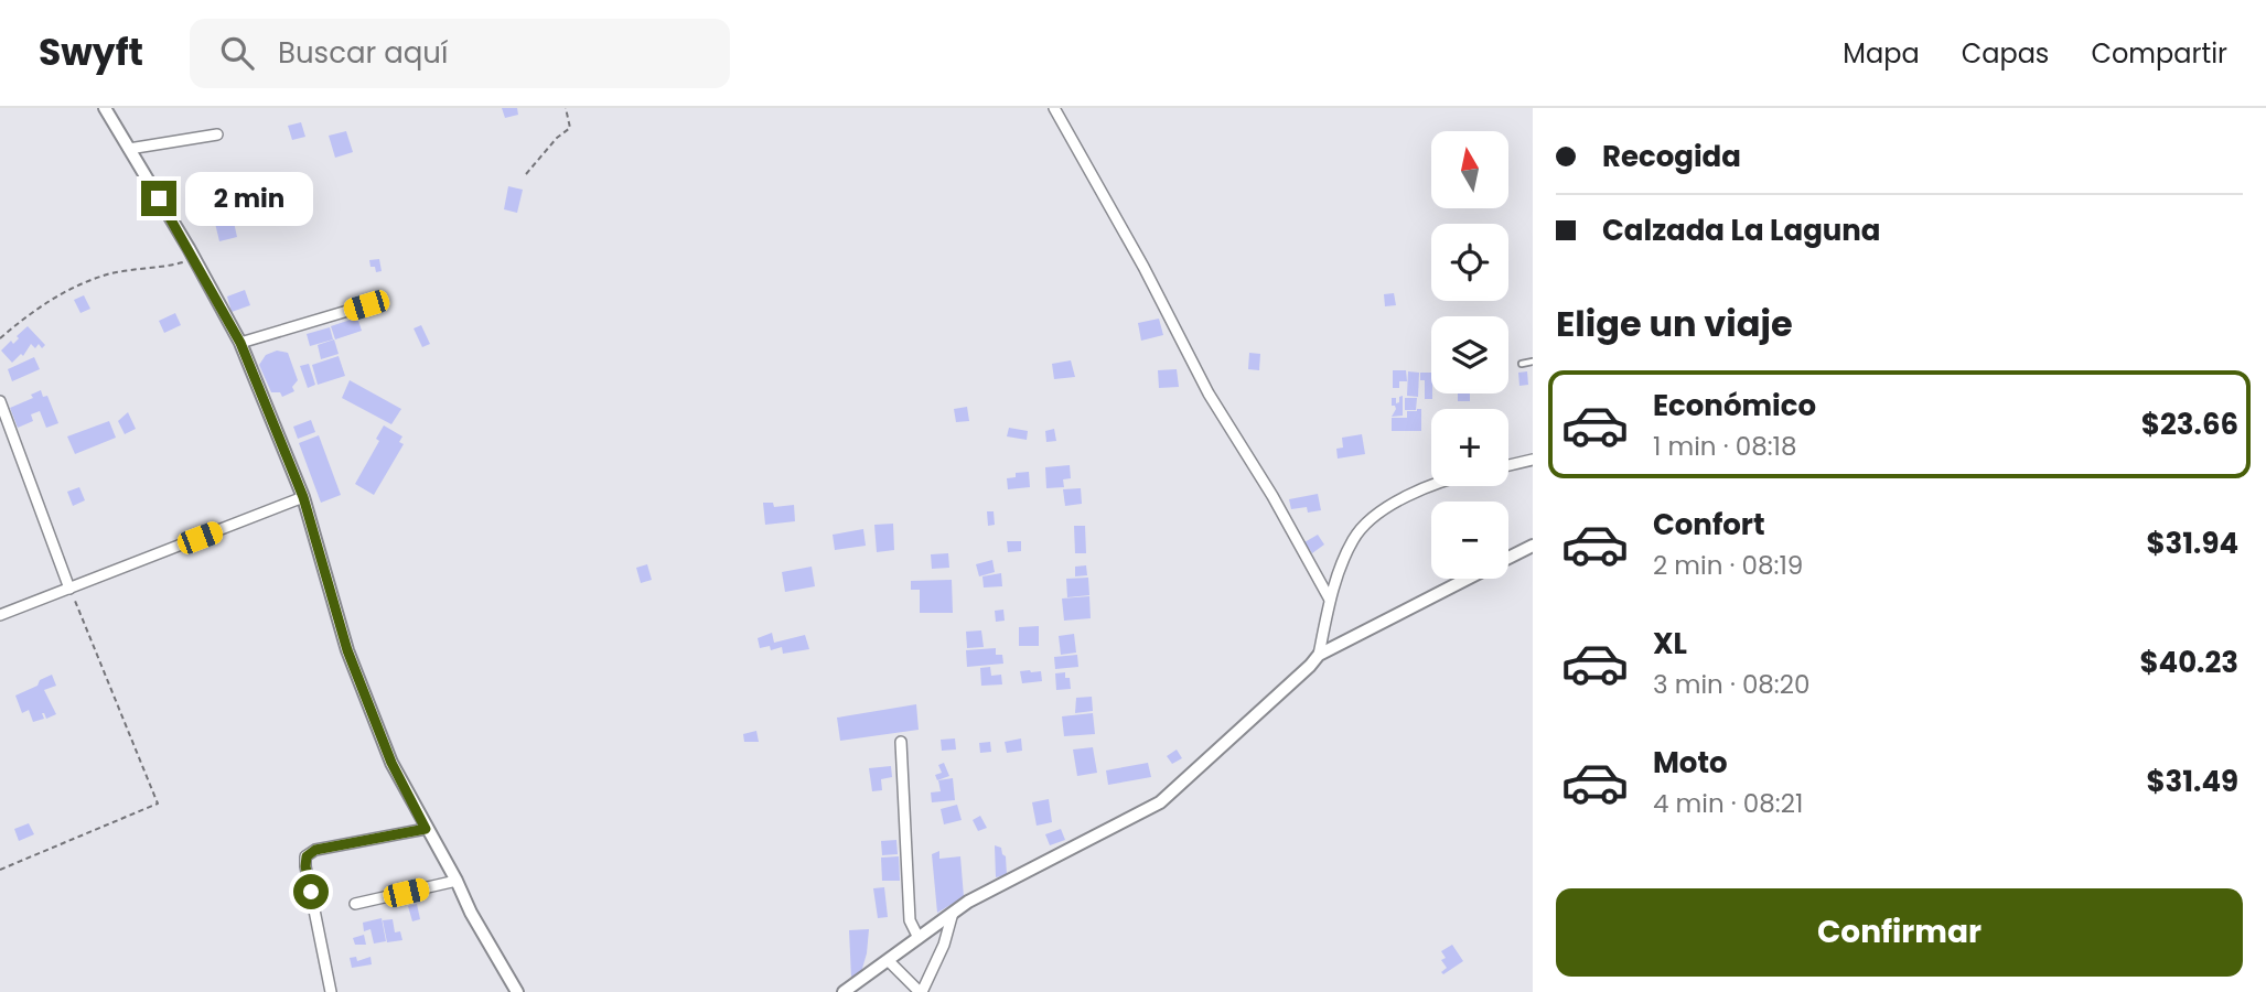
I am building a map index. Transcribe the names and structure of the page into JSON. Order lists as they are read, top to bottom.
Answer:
{
  "north": "top",
  "page": {
    "header": "Swyft",
    "search": "Buscar aquí",
    "nav": ["Mapa", "Capas", "Compartir"],
    "banner": ["Recogida", "Calzada La Laguna"],
    "map_buttons": ["+", "−"],
    "bubble": "2 min",
    "heading": "Elige un viaje",
    "list": [
      {
        "name": "Económico",
        "note": "1 min · 08:18",
        "value": "$23.66"
      },
      {
        "name": "Confort",
        "note": "2 min · 08:19",
        "value": "$31.94"
      },
      {
        "name": "XL",
        "note": "3 min · 08:20",
        "value": "$40.23"
      },
      {
        "name": "Moto",
        "note": "4 min · 08:21",
        "value": "$31.49"
      }
    ],
    "buttons": "Confirmar"
  }
}
